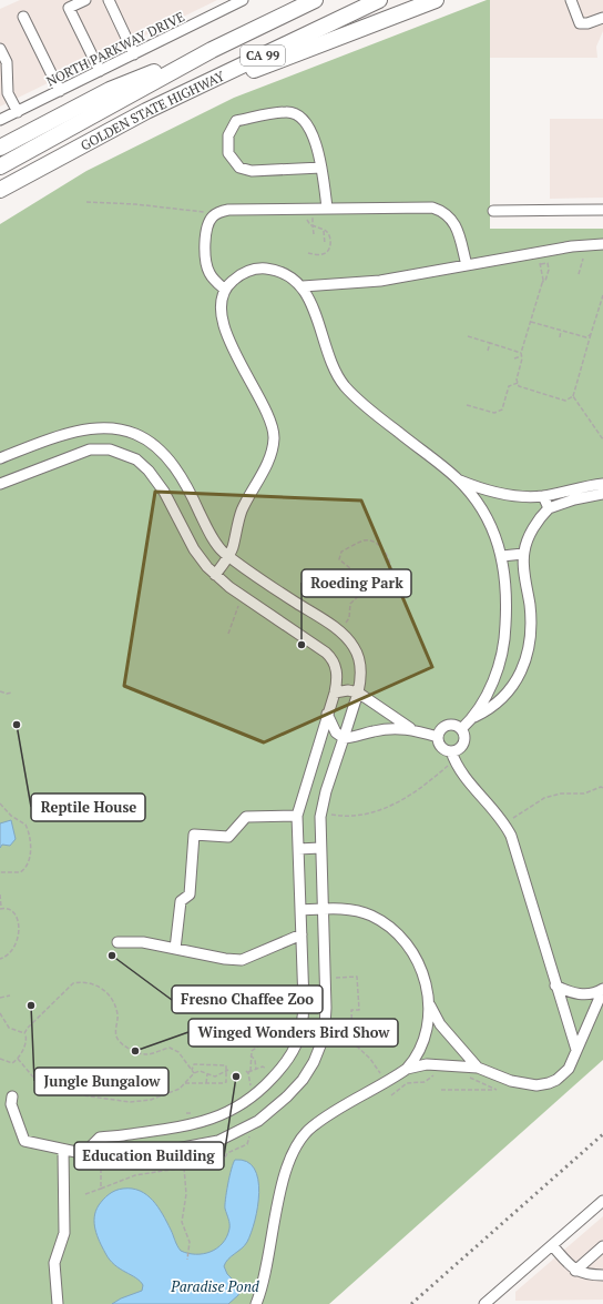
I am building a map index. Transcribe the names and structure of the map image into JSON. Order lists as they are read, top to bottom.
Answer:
{
  "streets": {
    "highway": ["CA 99", "GOLDEN STATE HIGHWAY"],
    "street": ["NORTH PARKWAY DRIVE"]
  },
  "water": ["Paradise Pond"],
  "places": [
    "Roeding Park",
    "Reptile House",
    "Fresno Chaffee Zoo",
    "Jungle Bungalow",
    "Winged Wonders Bird Show",
    "Education Building"
  ]
}
